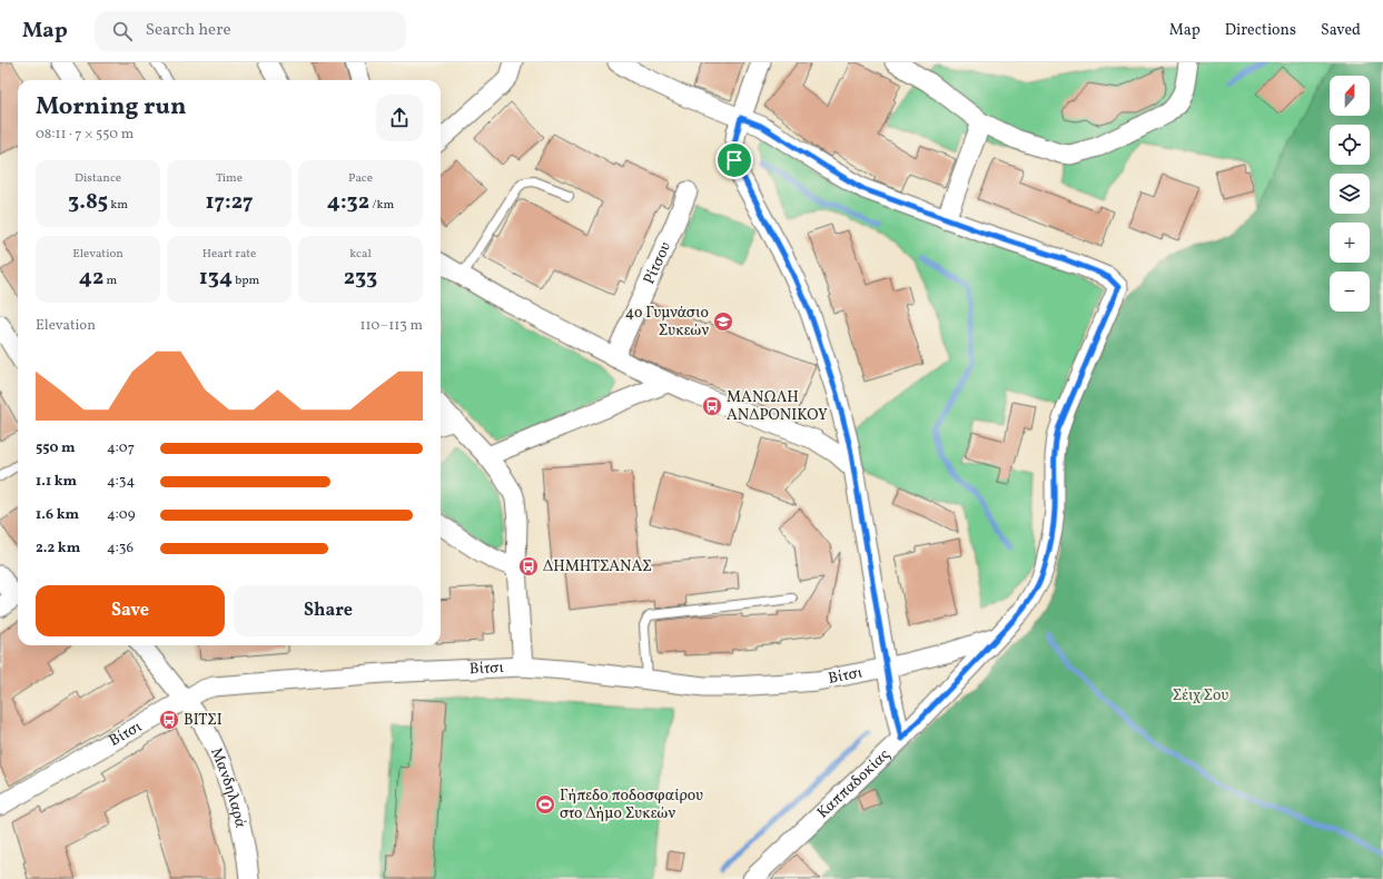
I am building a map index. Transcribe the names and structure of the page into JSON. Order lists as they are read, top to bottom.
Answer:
{
  "streets": {
    "street": [
      "Ρίτσου",
      "Βίτσι",
      "Καππαδοκίας",
      "Μανδηλαρά"
    ]
  },
  "crossings": [
    ["Βίτσι", "Καππαδοκίας"],
    ["Βίτσι", "Μανδηλαρά"]
  ],
  "parks": ["Σέιχ Σου"],
  "places": {
    "school or university": ["4ο Γυμνάσιο Συκεών"],
    "bus stop": ["ΜΑΝΩΛΗ ΑΝΔΡΟΝΙΚΟΥ", "ΔΗΜΗΤΣΑΝΑΣ", "ΒΙΤΣΙ"],
    "sports": ["Γήπεδο ποδοσφαίρου στο Δήμο Συκεών"]
  },
  "north": "top",
  "page": {
    "header": "Map",
    "search": "Search here",
    "nav": ["Map", "Directions", "Saved"],
    "map_buttons": ["+", "−"],
    "heading": ["Morning run", "08:11 · 7 × 550 m"],
    "stats": [
      ["Distance", "3.85 km"],
      ["Time", "17:27"],
      ["Pace", "4:32 /km"],
      ["Elevation", "42 m"],
      ["Heart rate", "134 bpm"],
      ["kcal", "233"]
    ],
    "chart": ["Elevation", "110–113 m"],
    "list": [
      {
        "name": "550 m",
        "note": "4:07"
      },
      {
        "name": "1.1 km",
        "note": "4:34"
      },
      {
        "name": "1.6 km",
        "note": "4:09"
      },
      {
        "name": "2.2 km",
        "note": "4:36"
      }
    ],
    "buttons": ["Save", "Share"]
  }
}
